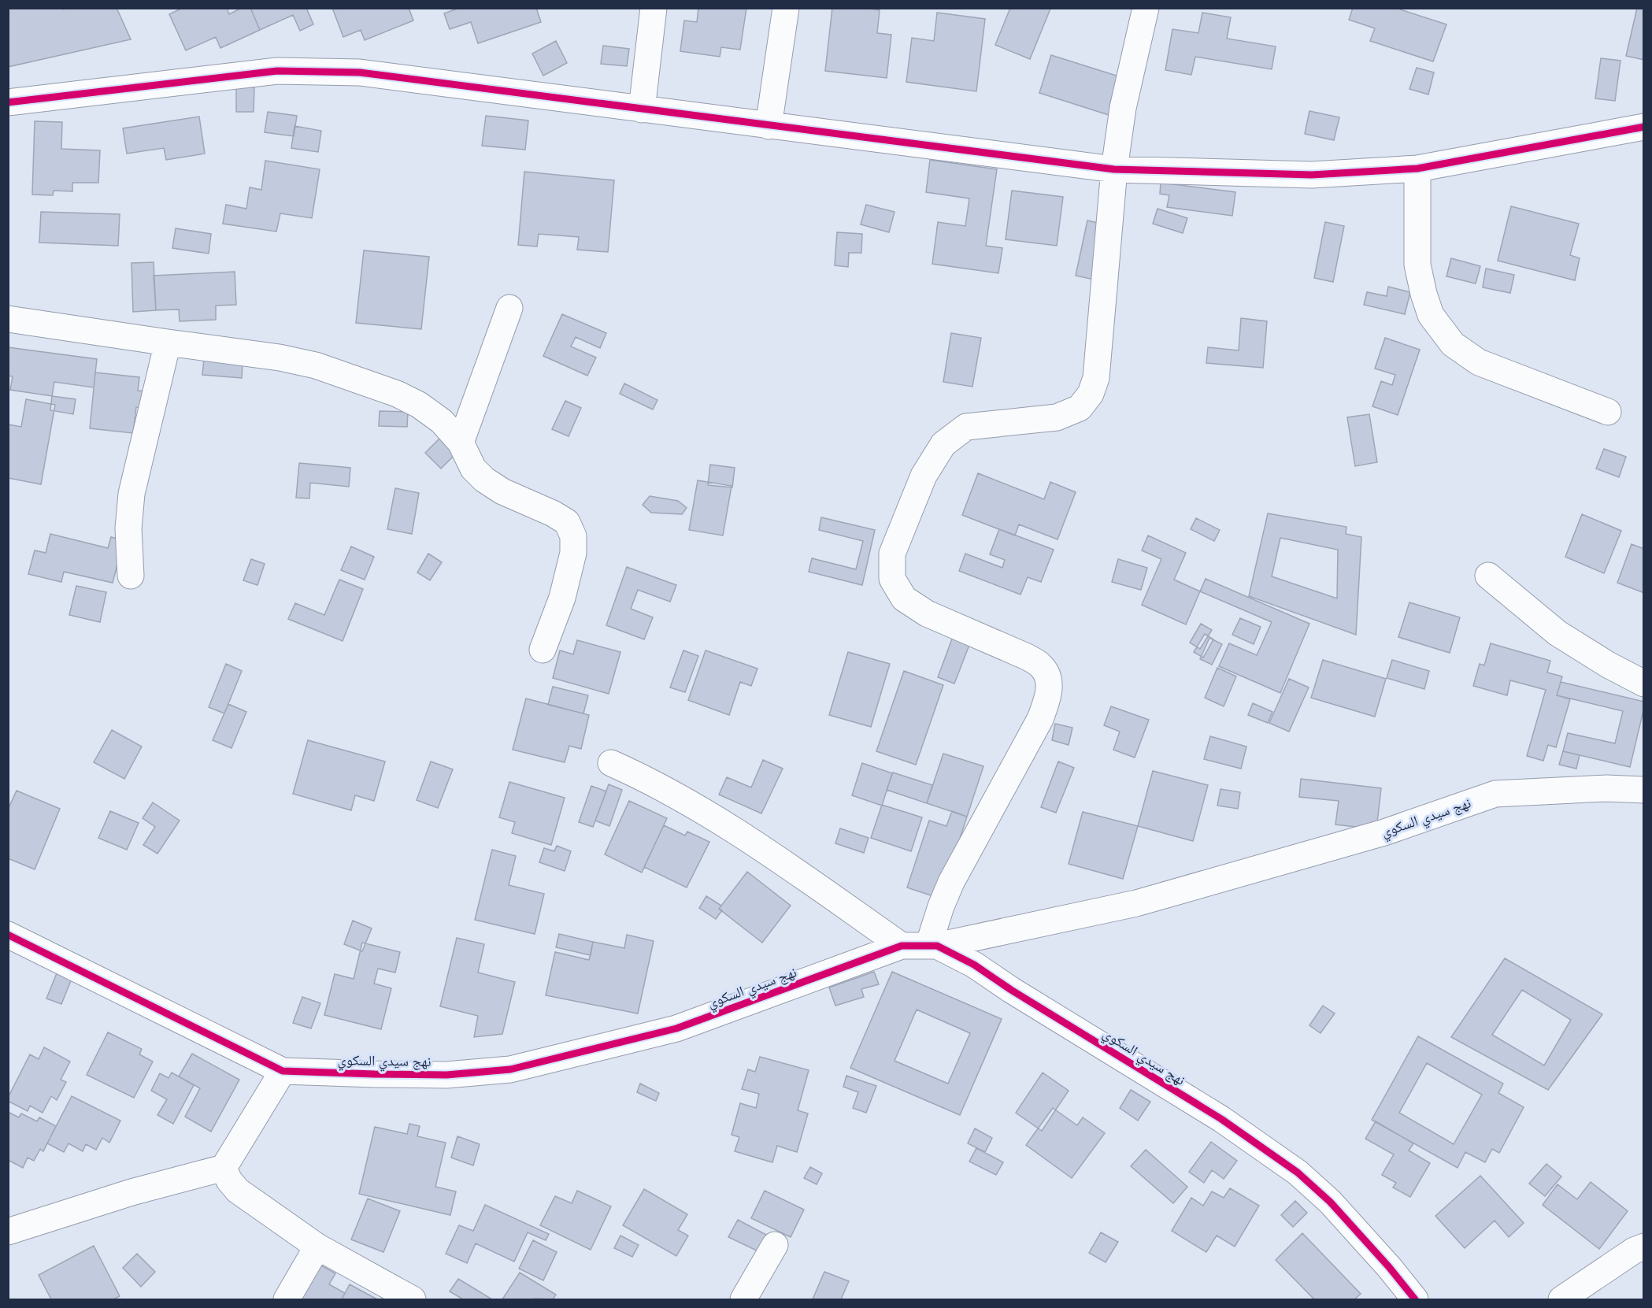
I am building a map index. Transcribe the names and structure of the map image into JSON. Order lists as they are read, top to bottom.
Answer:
{
  "streets": {
    "street": ["نهج سيدي السكوي"]
  }
}
